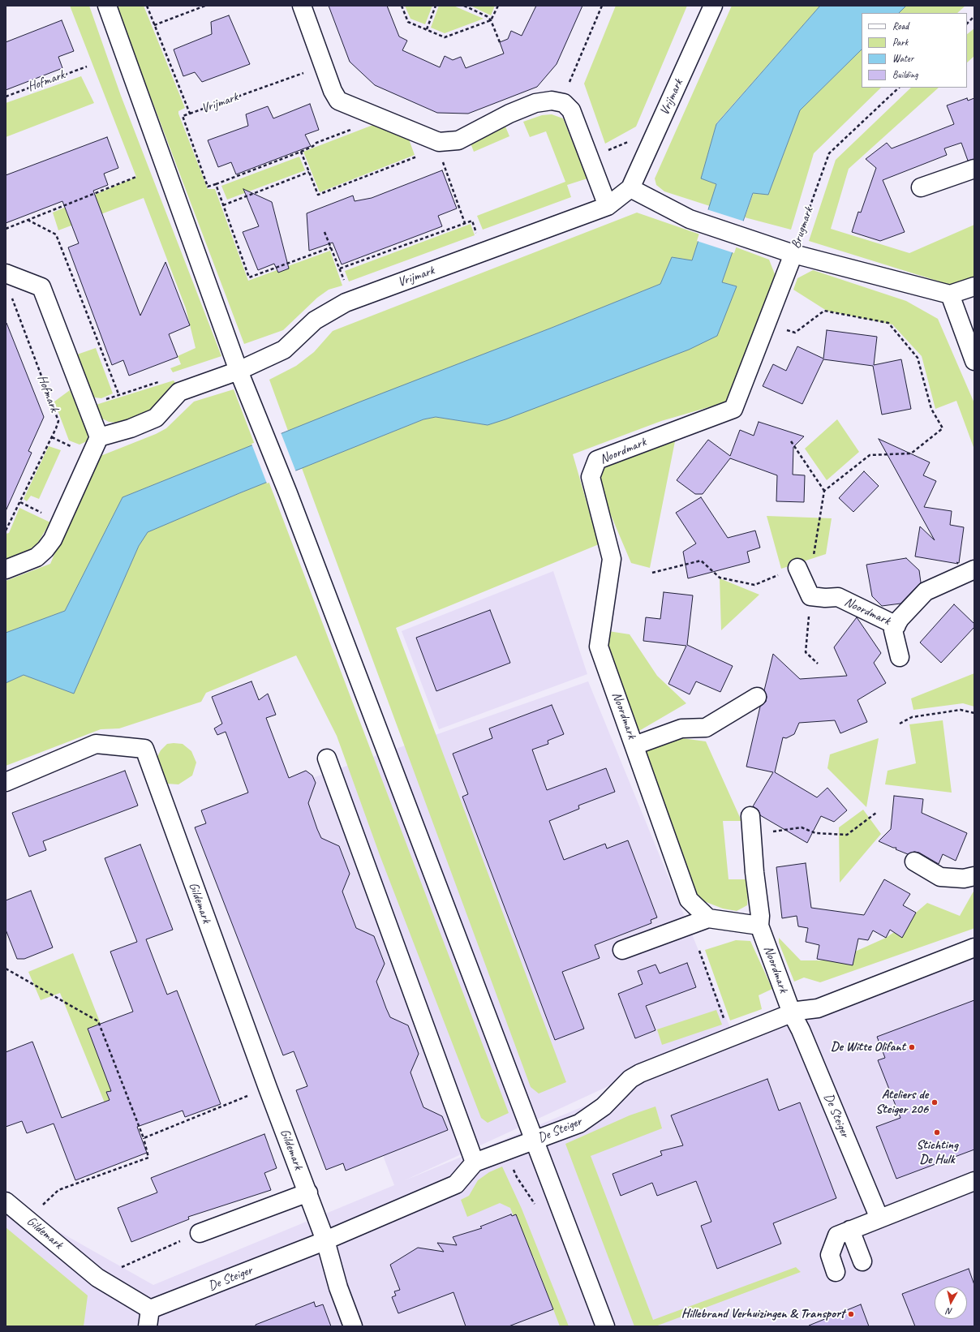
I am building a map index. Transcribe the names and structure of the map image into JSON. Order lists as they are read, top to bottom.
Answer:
{
  "streets": {
    "street": [
      "Vrijmark",
      "Brugmark",
      "Noordmark",
      "Gildemark",
      "De Steiger"
    ],
    "path": ["Hofmark"]
  },
  "crossings": [
    ["Brugmark", "Noordmark"],
    ["Noordmark", "De Steiger"],
    ["Gildemark", "De Steiger"]
  ],
  "places": [
    "De Witte Olifant",
    "Ateliers de Steiger 206",
    "Stichting De Hulk",
    "Hillebrand Verhuizingen & Transport"
  ],
  "legend": [
    "Road",
    "Park",
    "Water",
    "Building"
  ],
  "north": "bottom"
}
